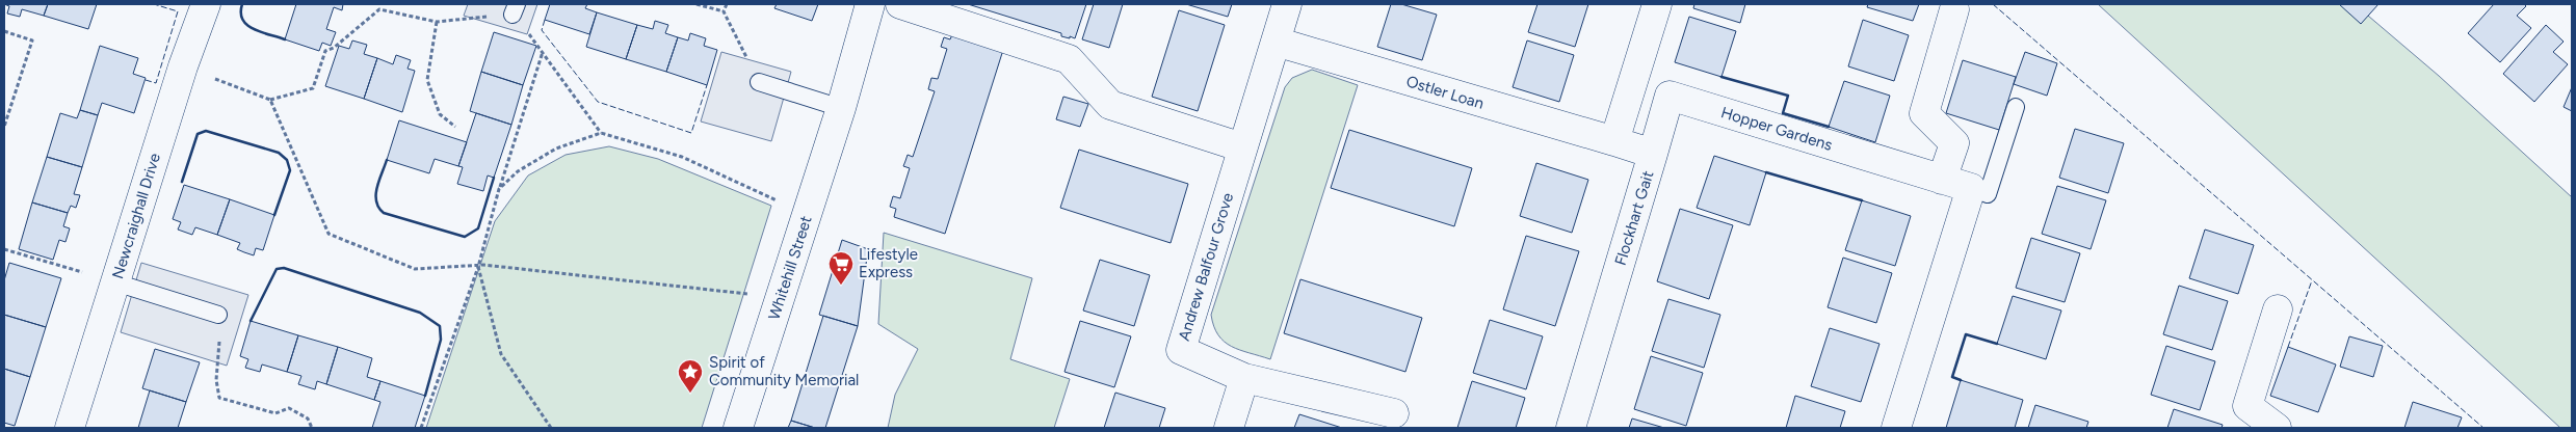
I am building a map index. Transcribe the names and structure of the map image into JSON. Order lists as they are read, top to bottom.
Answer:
{
  "streets": {
    "street": [
      "Ostler Loan",
      "Hopper Gardens",
      "Newcraighall Drive",
      "Flockhart Gait",
      "Andrew Balfour Grove",
      "Whitehill Street"
    ]
  },
  "crossings": [
    ["Ostler Loan", "Flockhart Gait"],
    ["Ostler Loan", "Andrew Balfour Grove"],
    ["Hopper Gardens", "Flockhart Gait"]
  ],
  "places": {
    "supermarket": ["Lifestyle Express"],
    "place": ["Spirit of Community Memorial"]
  }
}
